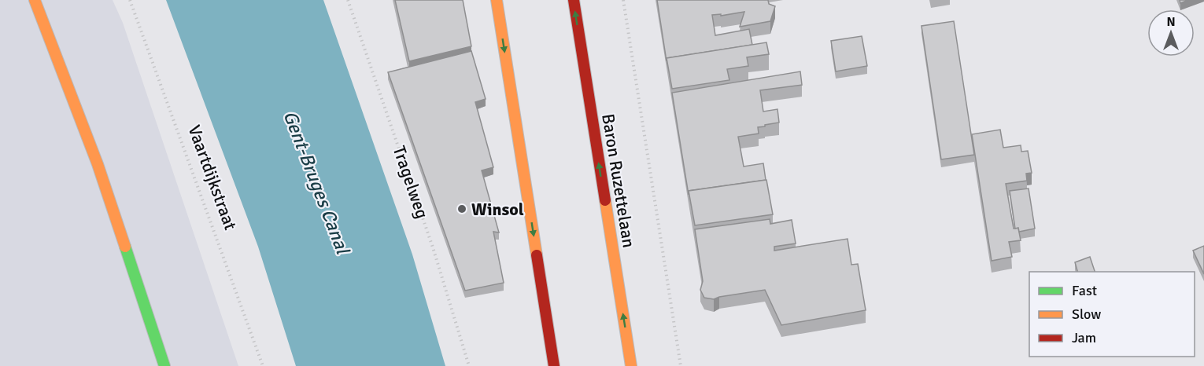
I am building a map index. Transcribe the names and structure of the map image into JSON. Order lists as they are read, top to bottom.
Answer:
{
  "streets": {
    "main road": ["Baron Ruzettelaan"],
    "path": ["Vaartdijkstraat", "Tragelweg"]
  },
  "water": ["Gent-Bruges Canal"],
  "places": ["Winsol"],
  "legend": ["Fast", "Slow", "Jam"],
  "north": "top"
}
